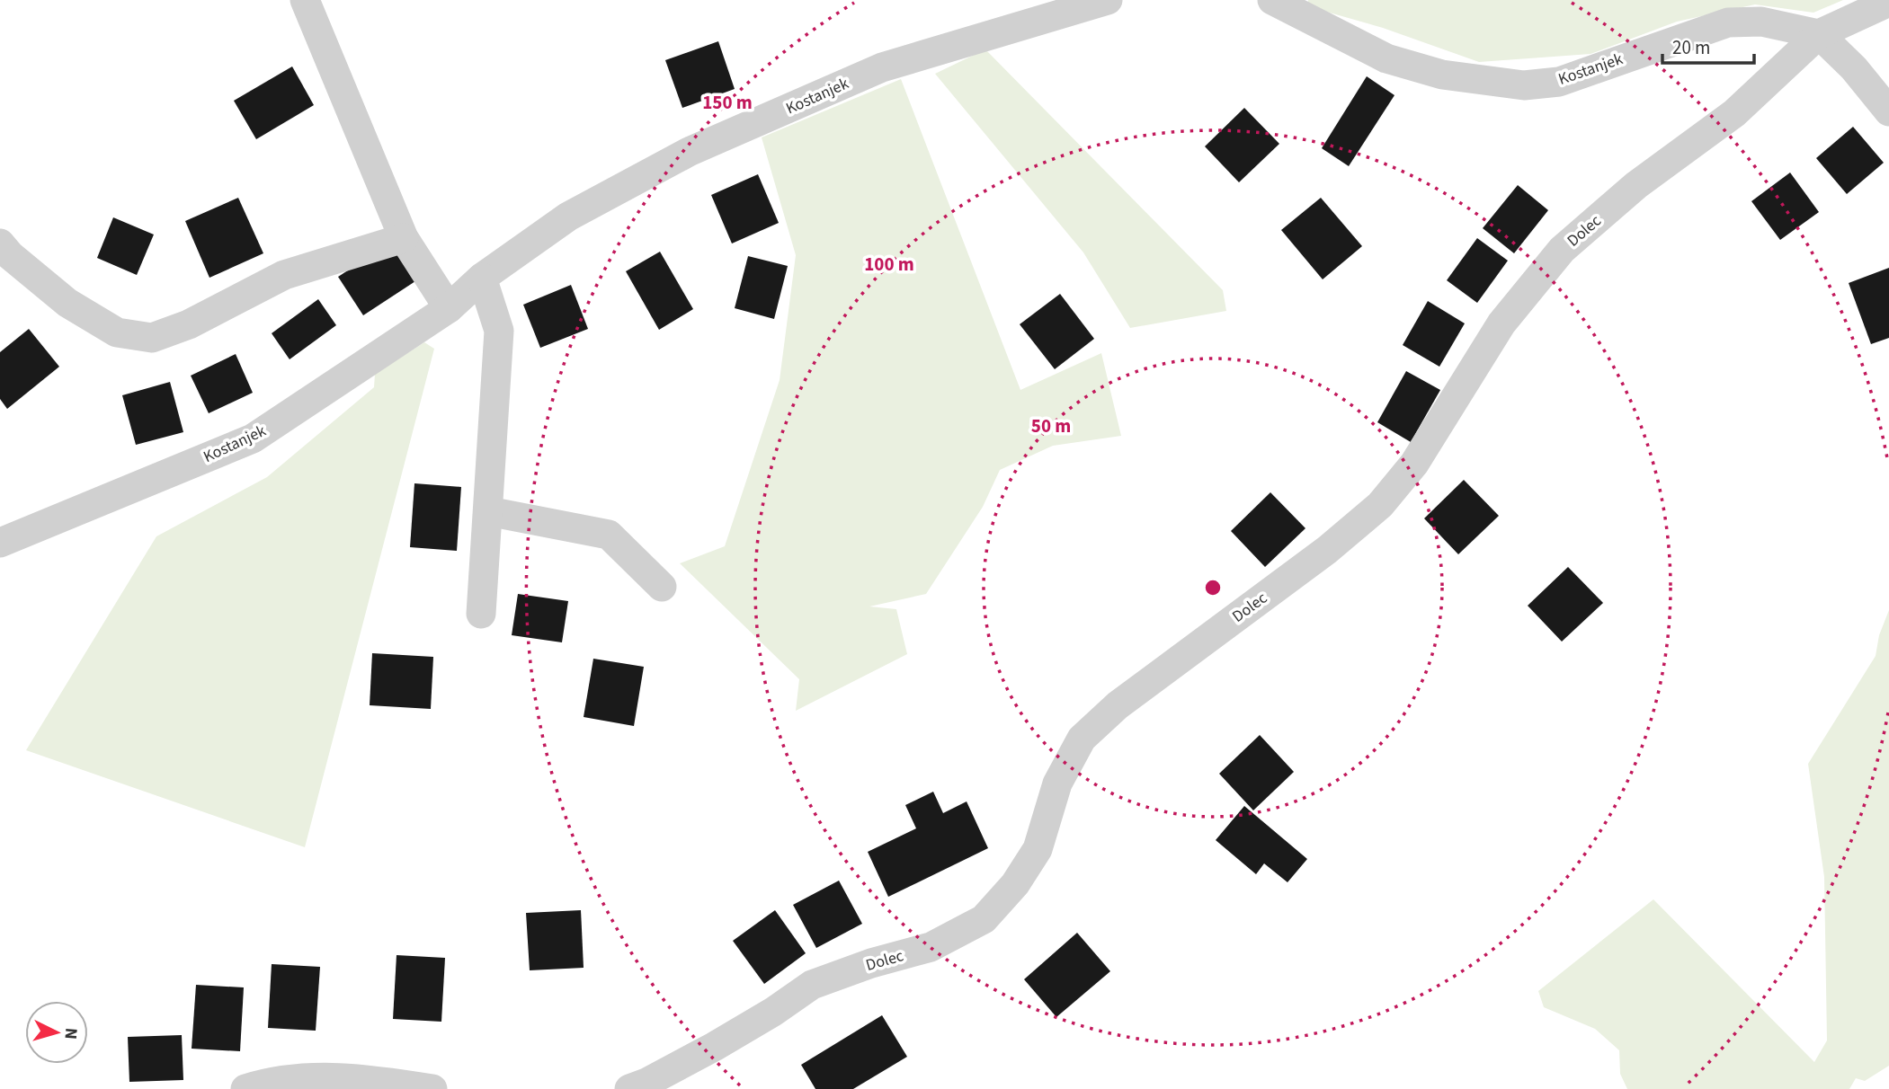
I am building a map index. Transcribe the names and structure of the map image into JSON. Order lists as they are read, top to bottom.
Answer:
{
  "streets": {
    "street": ["Kostanjek", "Dolec"]
  },
  "crossings": [
    ["Kostanjek", "Dolec"]
  ],
  "scale_bar": "20 m",
  "north": "right",
  "rings": ["150 m", "100 m", "50 m"]
}
